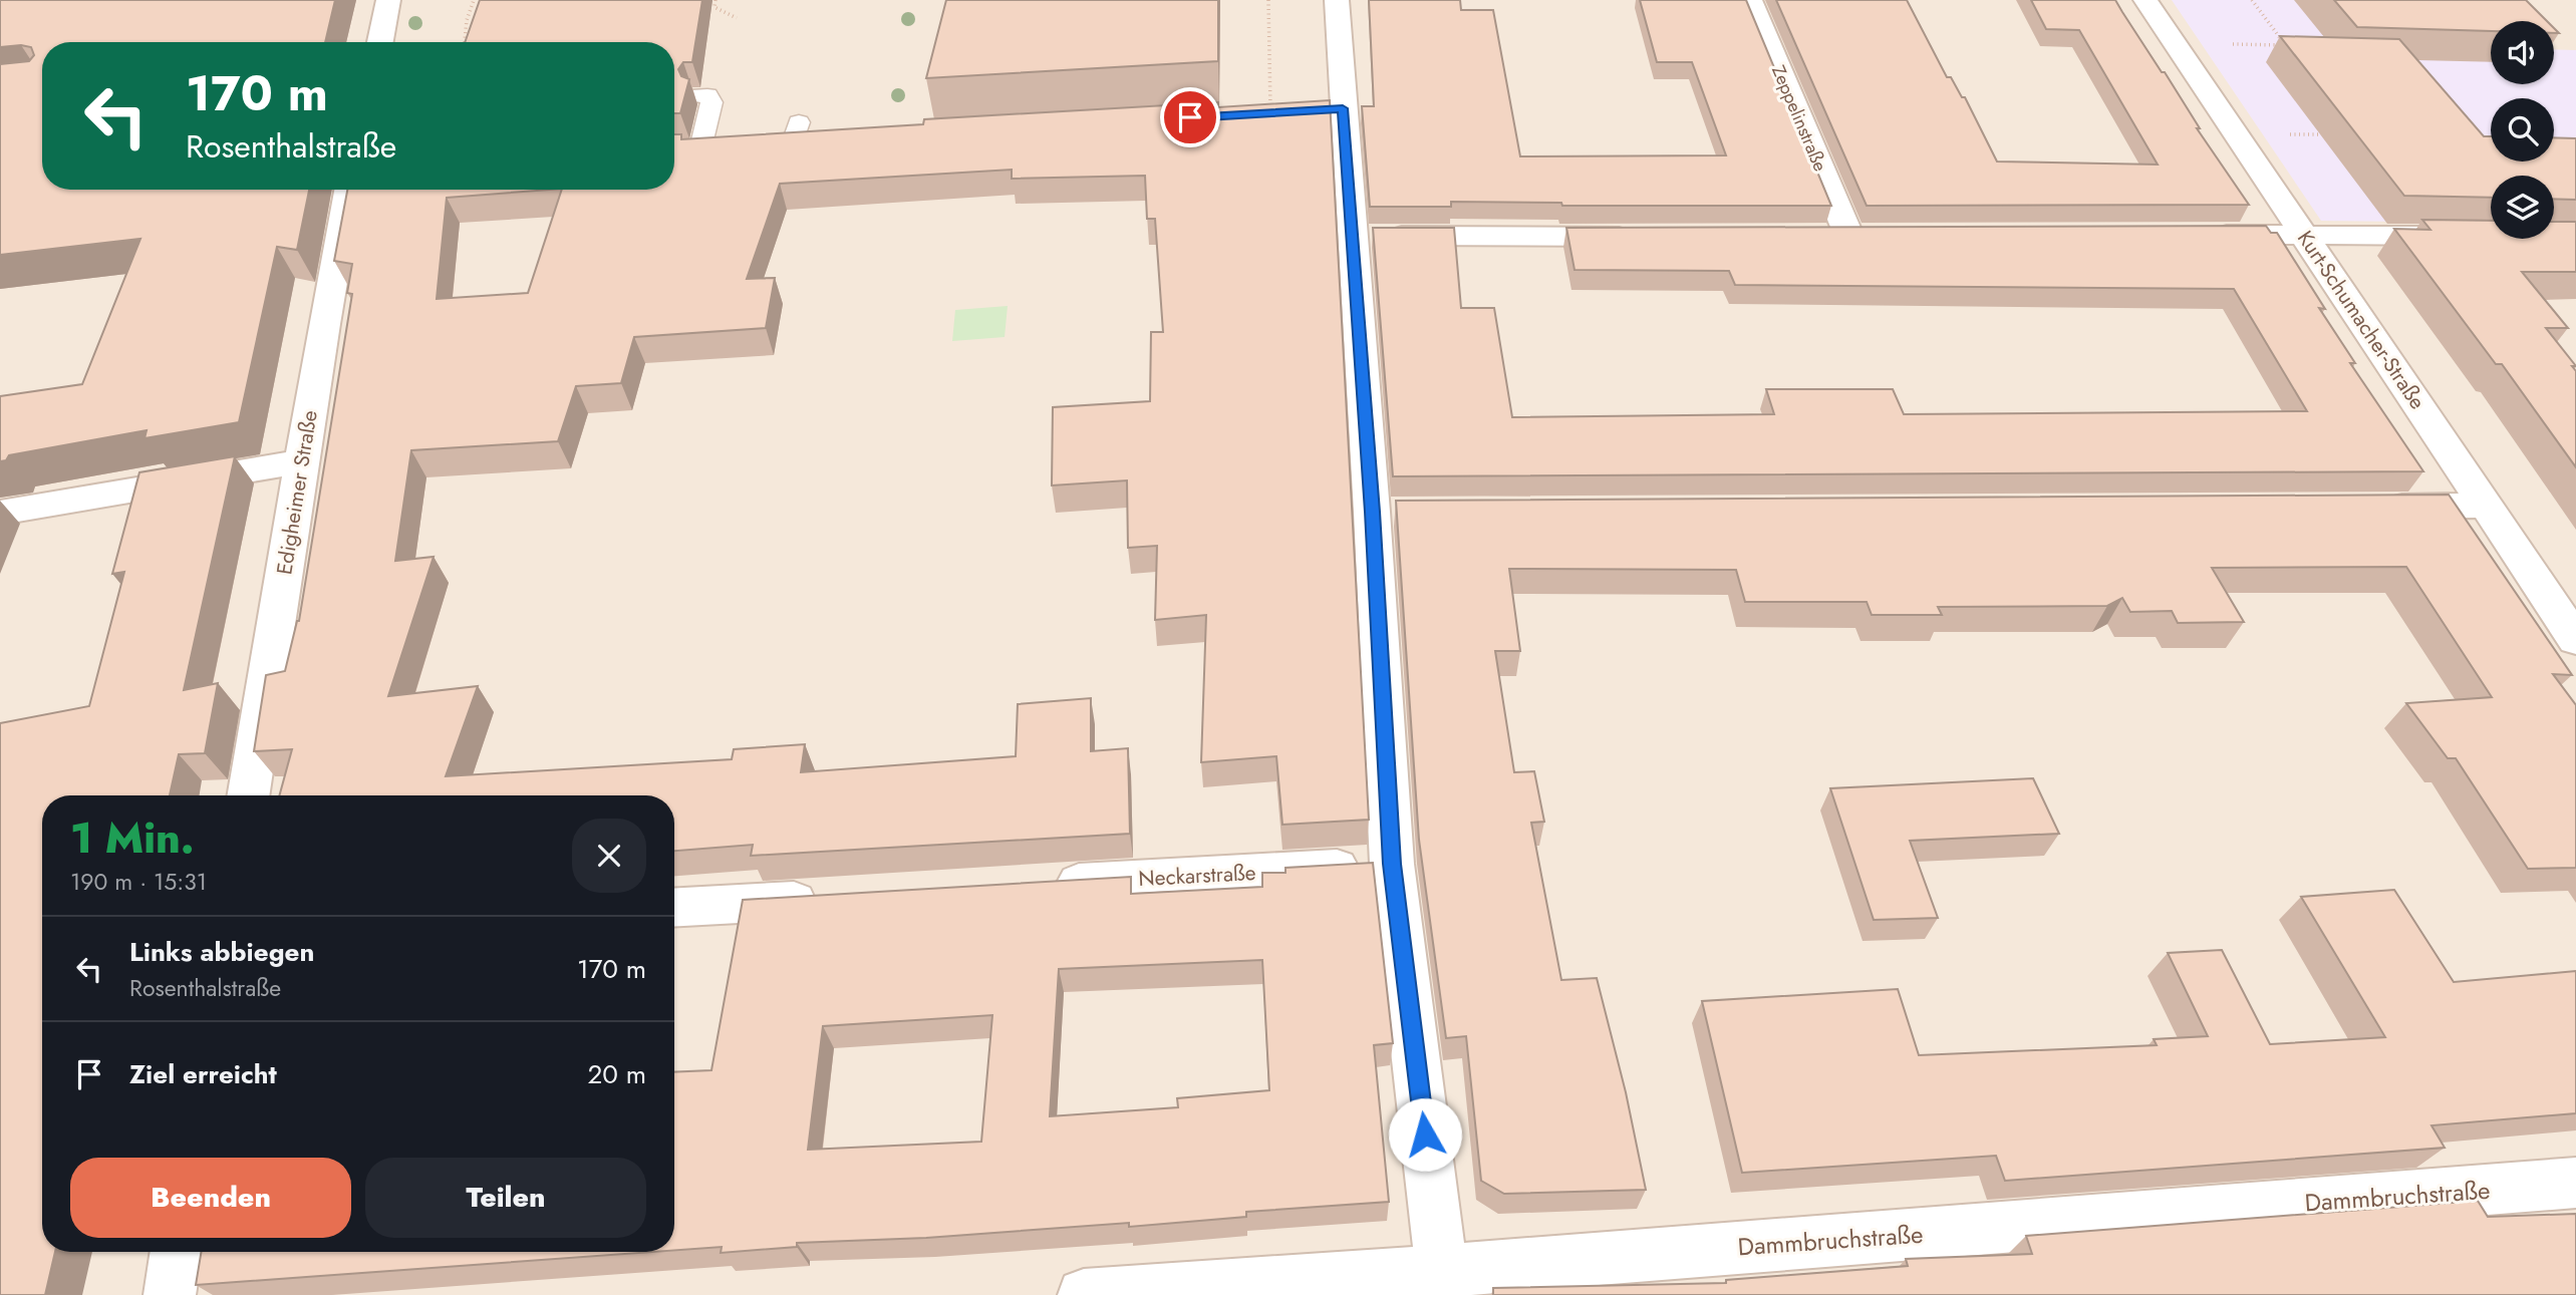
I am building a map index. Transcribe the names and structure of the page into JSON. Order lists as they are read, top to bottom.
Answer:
{
  "streets": {
    "street": [
      "Zeppelinstraße",
      "Kurt-Schumacher-Straße",
      "Edigheimer Straße",
      "Neckarstraße",
      "Dammbruchstraße"
    ]
  },
  "page": {
    "turn": ["170 m", "Rosenthalstraße"],
    "heading": ["1 Min.", "190 m · 15:31"],
    "list": [
      {
        "name": "Links abbiegen",
        "note": "Rosenthalstraße",
        "value": "170 m"
      },
      {
        "name": "Ziel erreicht",
        "value": "20 m"
      }
    ],
    "buttons": ["Beenden", "Teilen"]
  }
}
